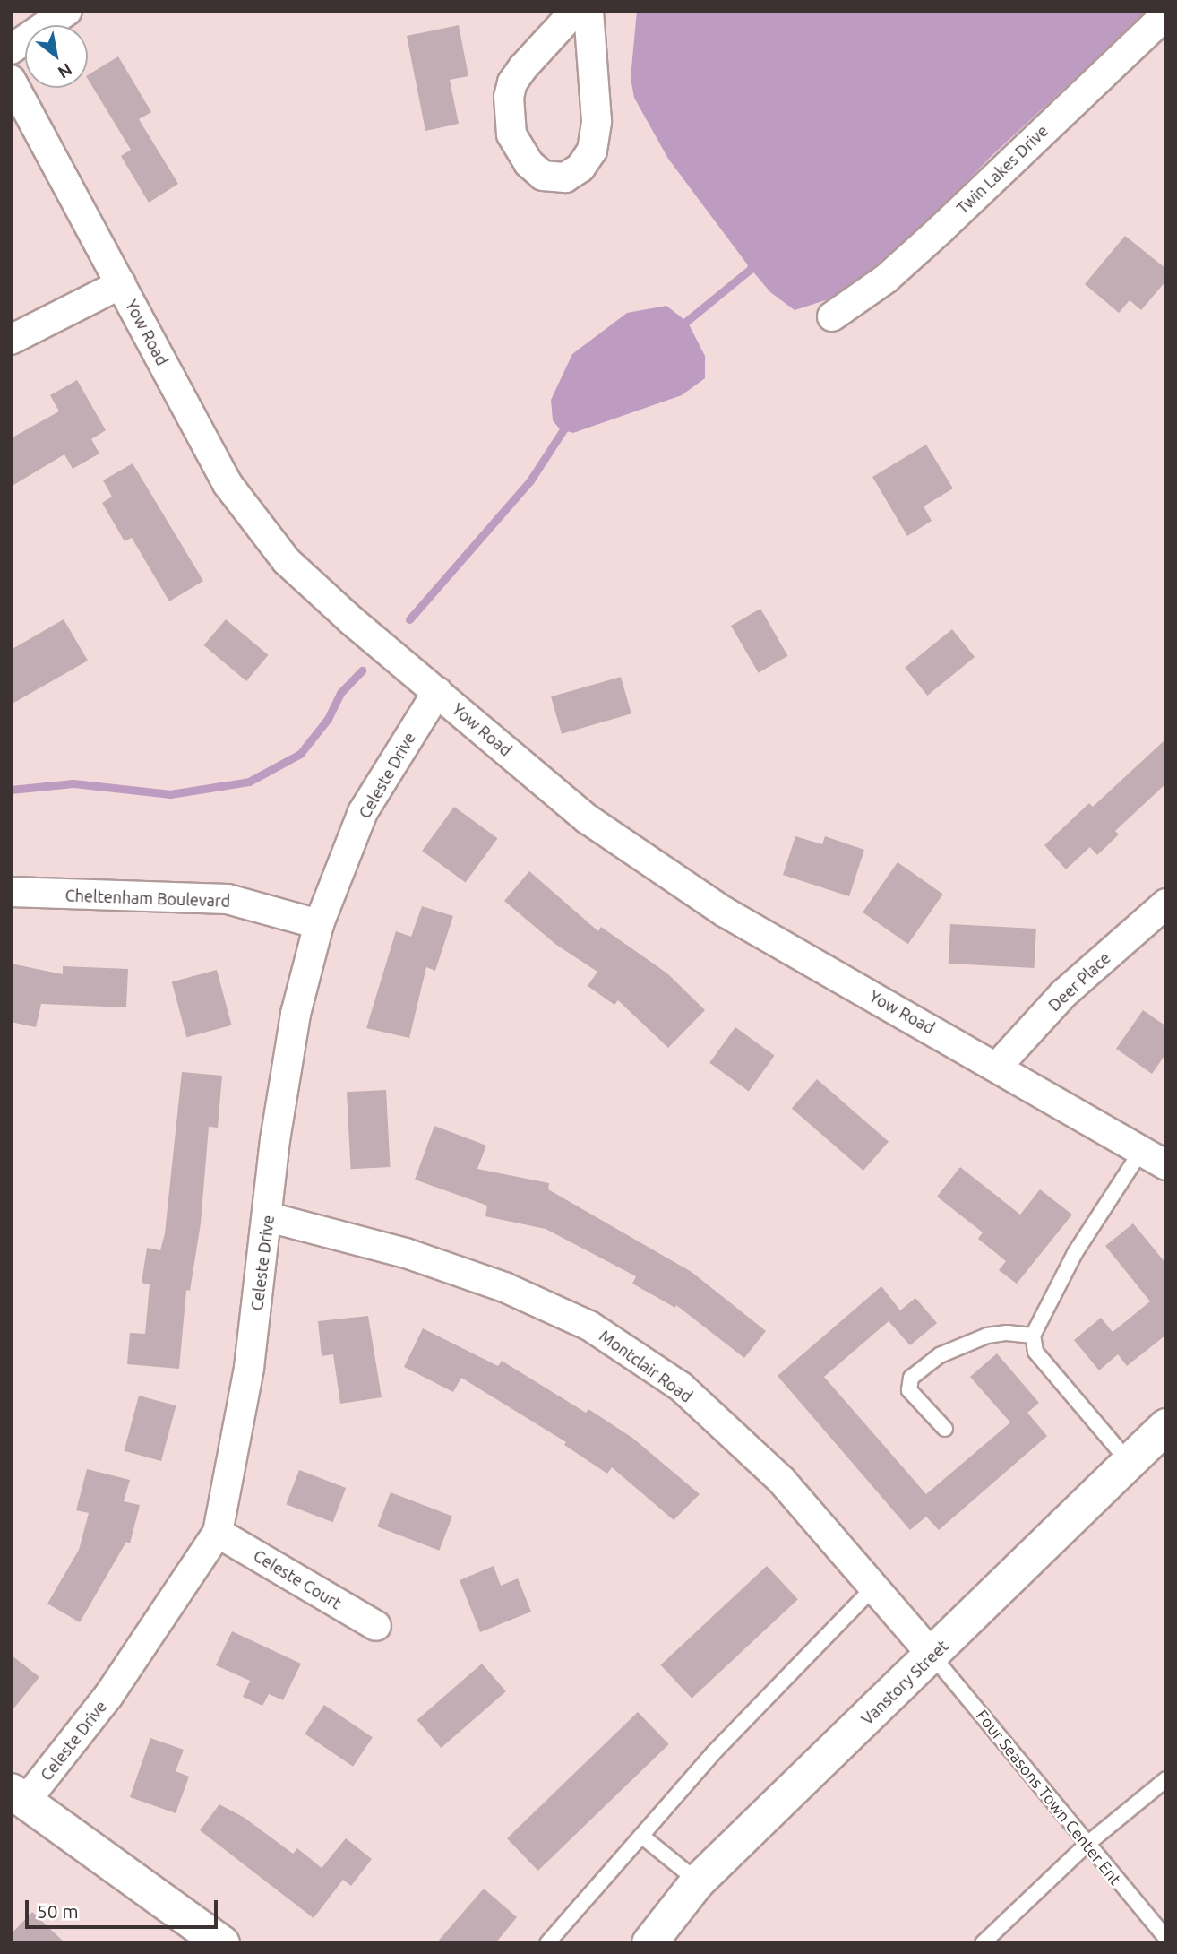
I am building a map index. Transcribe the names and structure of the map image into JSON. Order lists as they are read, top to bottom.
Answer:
{
  "streets": {
    "street": [
      "Twin Lakes Drive",
      "Yow Road",
      "Celeste Drive",
      "Cheltenham Boulevard",
      "Deer Place",
      "Montclair Road",
      "Celeste Court",
      "Vanstory Street"
    ],
    "lane": ["Four Seasons Town Center Ent"]
  },
  "crossings": [
    ["Yow Road", "Celeste Drive"],
    ["Yow Road", "Deer Place"],
    ["Celeste Drive", "Cheltenham Boulevard"],
    ["Celeste Drive", "Montclair Road"],
    ["Celeste Drive", "Celeste Court"],
    ["Montclair Road", "Vanstory Street"],
    ["Montclair Road", "Four Seasons Town Center Ent"],
    ["Vanstory Street", "Four Seasons Town Center Ent"]
  ],
  "scale_bar": "50 m",
  "north": "bottom right"
}
